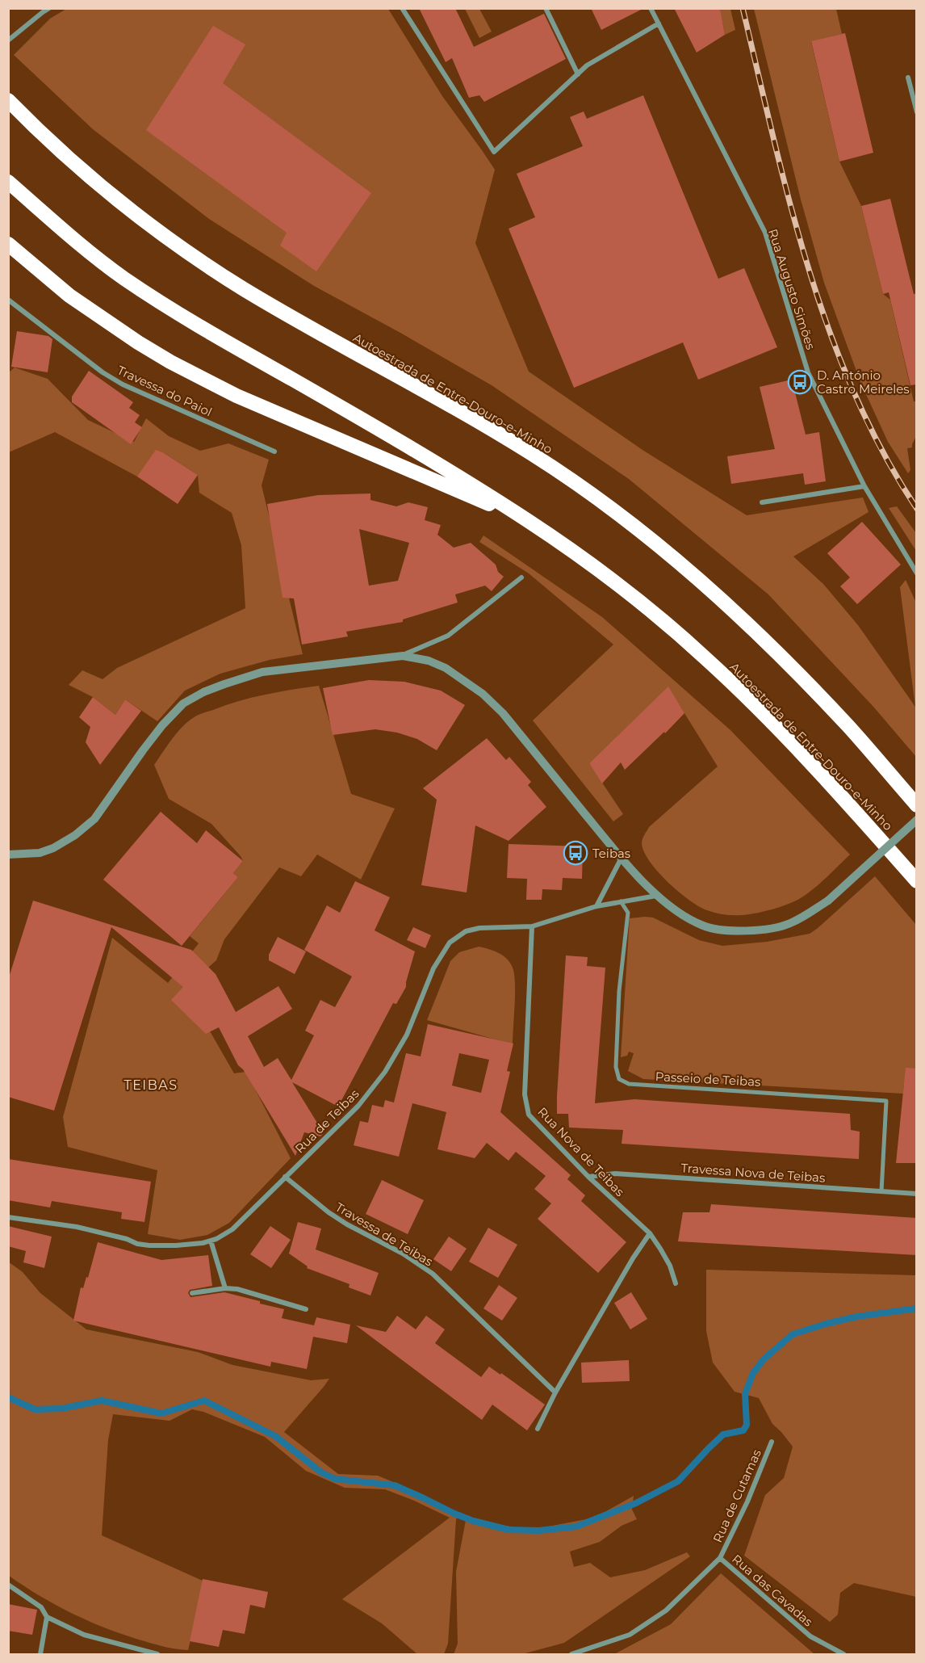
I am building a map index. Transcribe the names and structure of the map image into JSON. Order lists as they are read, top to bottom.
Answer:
{
  "streets": {
    "highway": ["Autoestrada de Entre-Douro-e-Minho"],
    "street": [
      "Rua Augusto Simões",
      "Travessa do Paiol",
      "Passeio de Teibas",
      "Rua de Teibas",
      "Rua Nova de Teibas",
      "Travessa Nova de Teibas",
      "Travessa de Teibas",
      "Rua de Cutamas",
      "Rua das Cavadas"
    ]
  },
  "crossings": [
    ["Passeio de Teibas", "Rua de Teibas"],
    ["Passeio de Teibas", "Travessa Nova de Teibas"],
    ["Rua de Teibas", "Rua Nova de Teibas"],
    ["Rua de Teibas", "Travessa de Teibas"],
    ["Rua Nova de Teibas", "Travessa Nova de Teibas"],
    ["Rua de Cutamas", "Rua das Cavadas"]
  ],
  "districts": ["TEIBAS"],
  "places": {
    "bus stop": ["D. António Castro Meireles", "Teibas"]
  }
}
